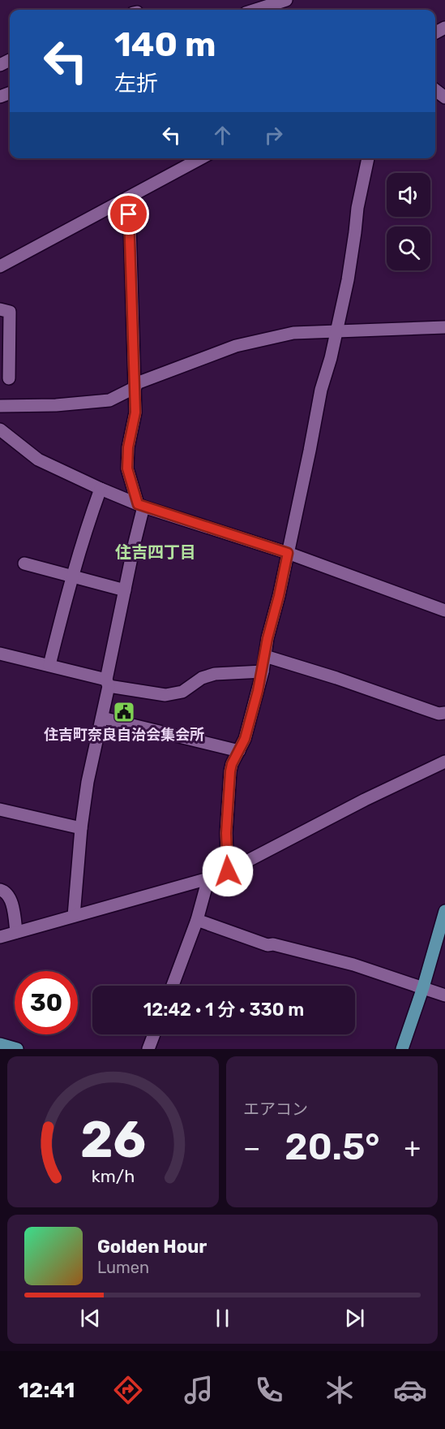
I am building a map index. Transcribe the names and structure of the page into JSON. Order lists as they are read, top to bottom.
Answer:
{
  "districts": ["住吉四丁目"],
  "places": {
    "public building": ["住吉町奈良自治会集会所"]
  },
  "page": {
    "turn": ["140 m", "左折"],
    "limit": "30",
    "trip": "12:42 · 1 分 · 330 m",
    "tile": "エアコン",
    "heat": ["−", "20.5°", "+"],
    "song": ["Golden Hour", "Lumen"],
    "tabs": "12:41",
    "gauge": ["26", "km/h"]
  }
}
